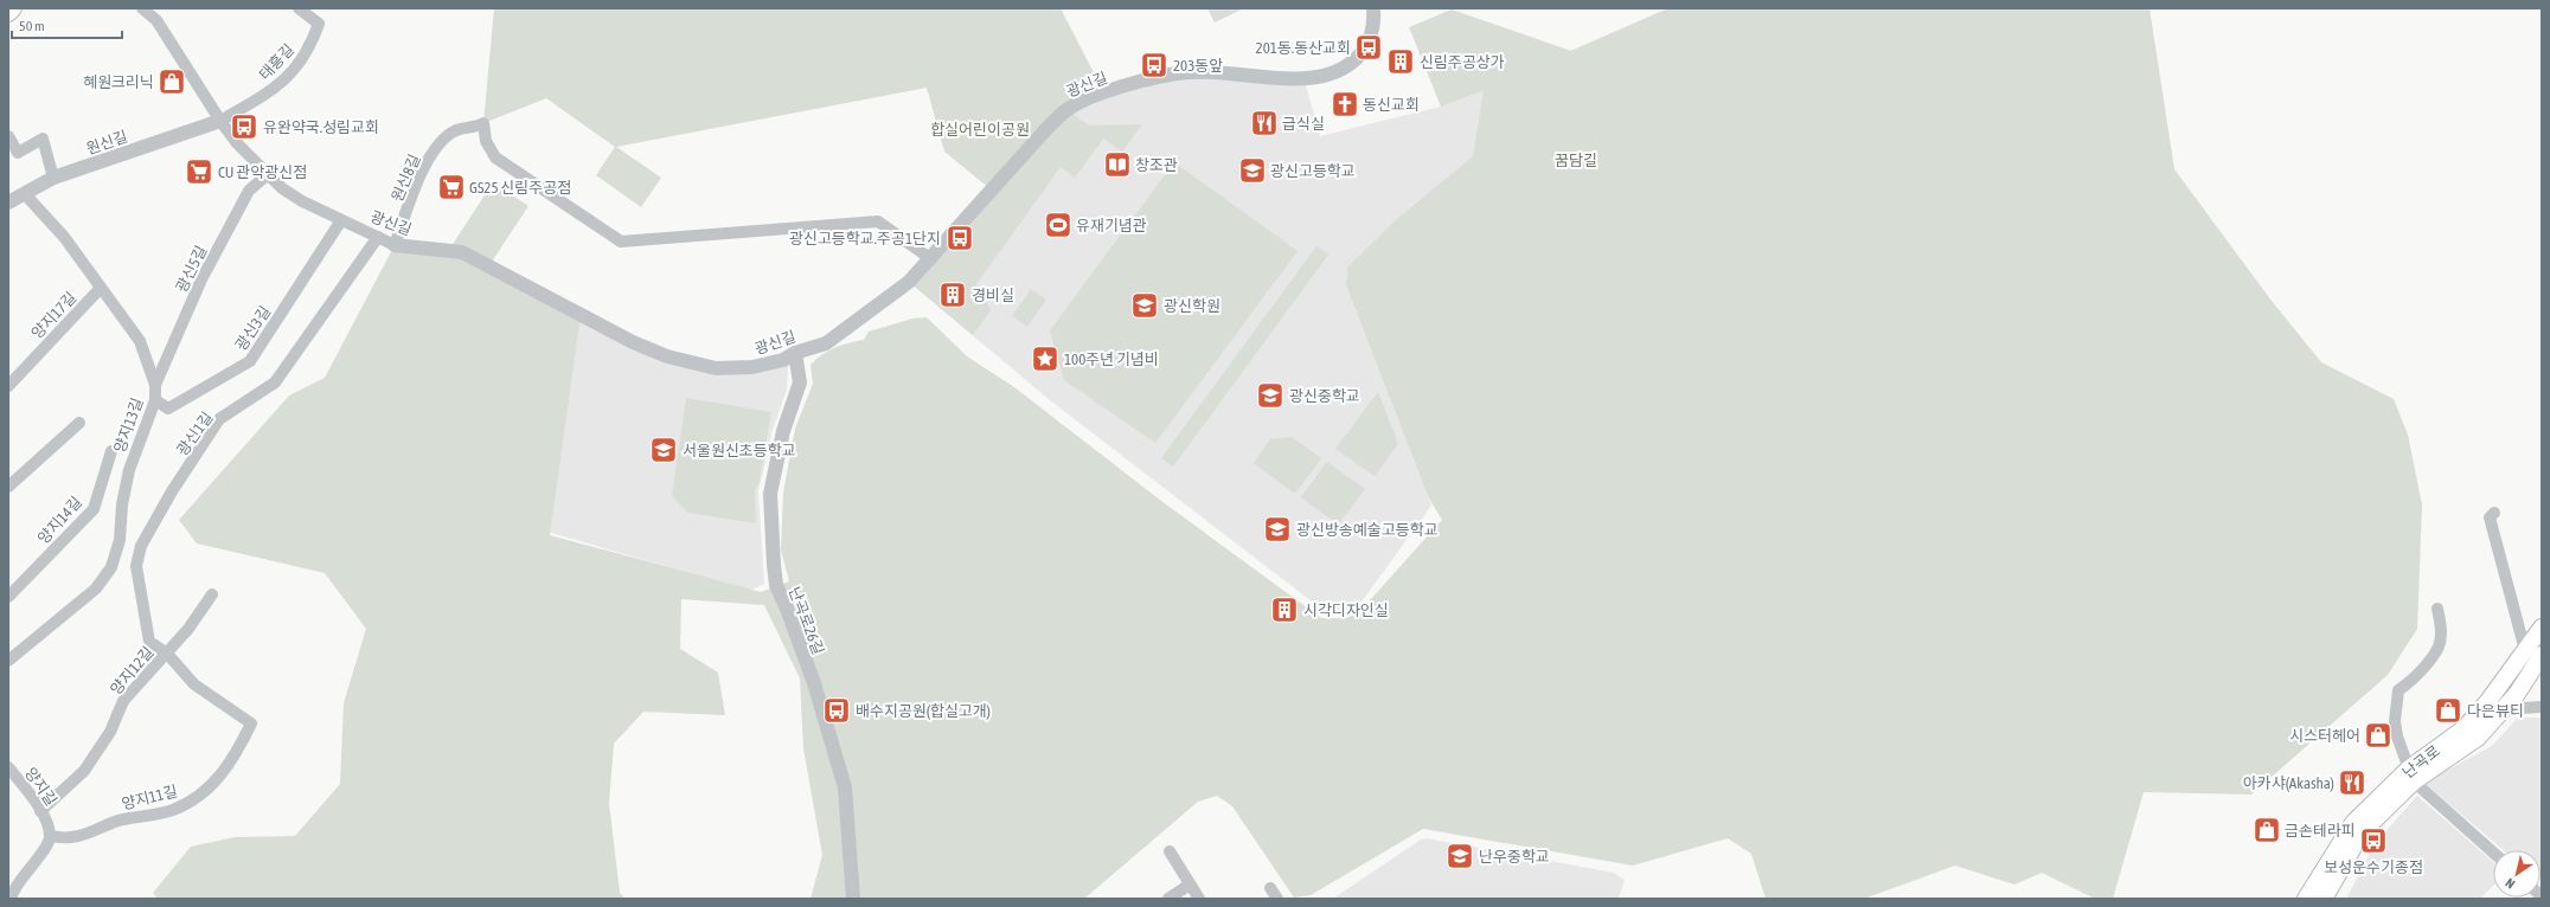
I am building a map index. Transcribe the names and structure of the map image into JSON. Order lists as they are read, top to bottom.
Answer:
{
  "streets": {
    "main road": ["난곡로"],
    "street": [
      "태흥길",
      "광신길",
      "원신길",
      "원신8길",
      "광신5길",
      "양지17길",
      "광신3길",
      "양지13길",
      "광신1길",
      "양지14길",
      "난곡로26길",
      "양지12길",
      "양지길",
      "양지11길"
    ]
  },
  "crossings": [
    ["태흥길", "광신길"],
    ["태흥길", "원신길"],
    ["광신길", "원신길"],
    ["광신길", "원신8길"],
    ["광신길", "광신5길"],
    ["광신길", "광신3길"],
    ["광신길", "광신1길"],
    ["광신길", "난곡로26길"],
    ["원신길", "양지13길"],
    ["광신5길", "양지13길"],
    ["양지17길", "양지13길"],
    ["광신3길", "양지13길"],
    ["광신1길", "양지12길"],
    ["광신1길", "양지11길"],
    ["양지12길", "양지길"],
    ["양지12길", "양지11길"],
    ["양지길", "양지11길"]
  ],
  "parks": ["합실어린이공원", "꿈담길"],
  "places": {
    "bus stop": [
      "201동.동산교회",
      "203동앞",
      "유완약국.성림교회",
      "광신고등학교.주공1단지",
      "배수지공원(합실고개)",
      "보성운수기종점"
    ],
    "building": ["신림주공상가", "경비실", "시각디자인실"],
    "shop": [
      "혜원크리닉",
      "다은뷰티",
      "시스터헤어",
      "금손테라피"
    ],
    "church": ["동신교회"],
    "restaurant": ["급식실", "아카샤(Akasha)"],
    "library": ["창조관"],
    "school or university": [
      "광신고등학교",
      "광신학원",
      "광신중학교",
      "서울원신초등학교",
      "광신방송예술고등학교",
      "난우중학교"
    ],
    "supermarket": ["CU 관악광신점", "GS25 신림주공점"],
    "sports": ["유재기념관"],
    "place": ["100주년 기념비"]
  },
  "scale_bar": "50 m",
  "north": "bottom left"
}
